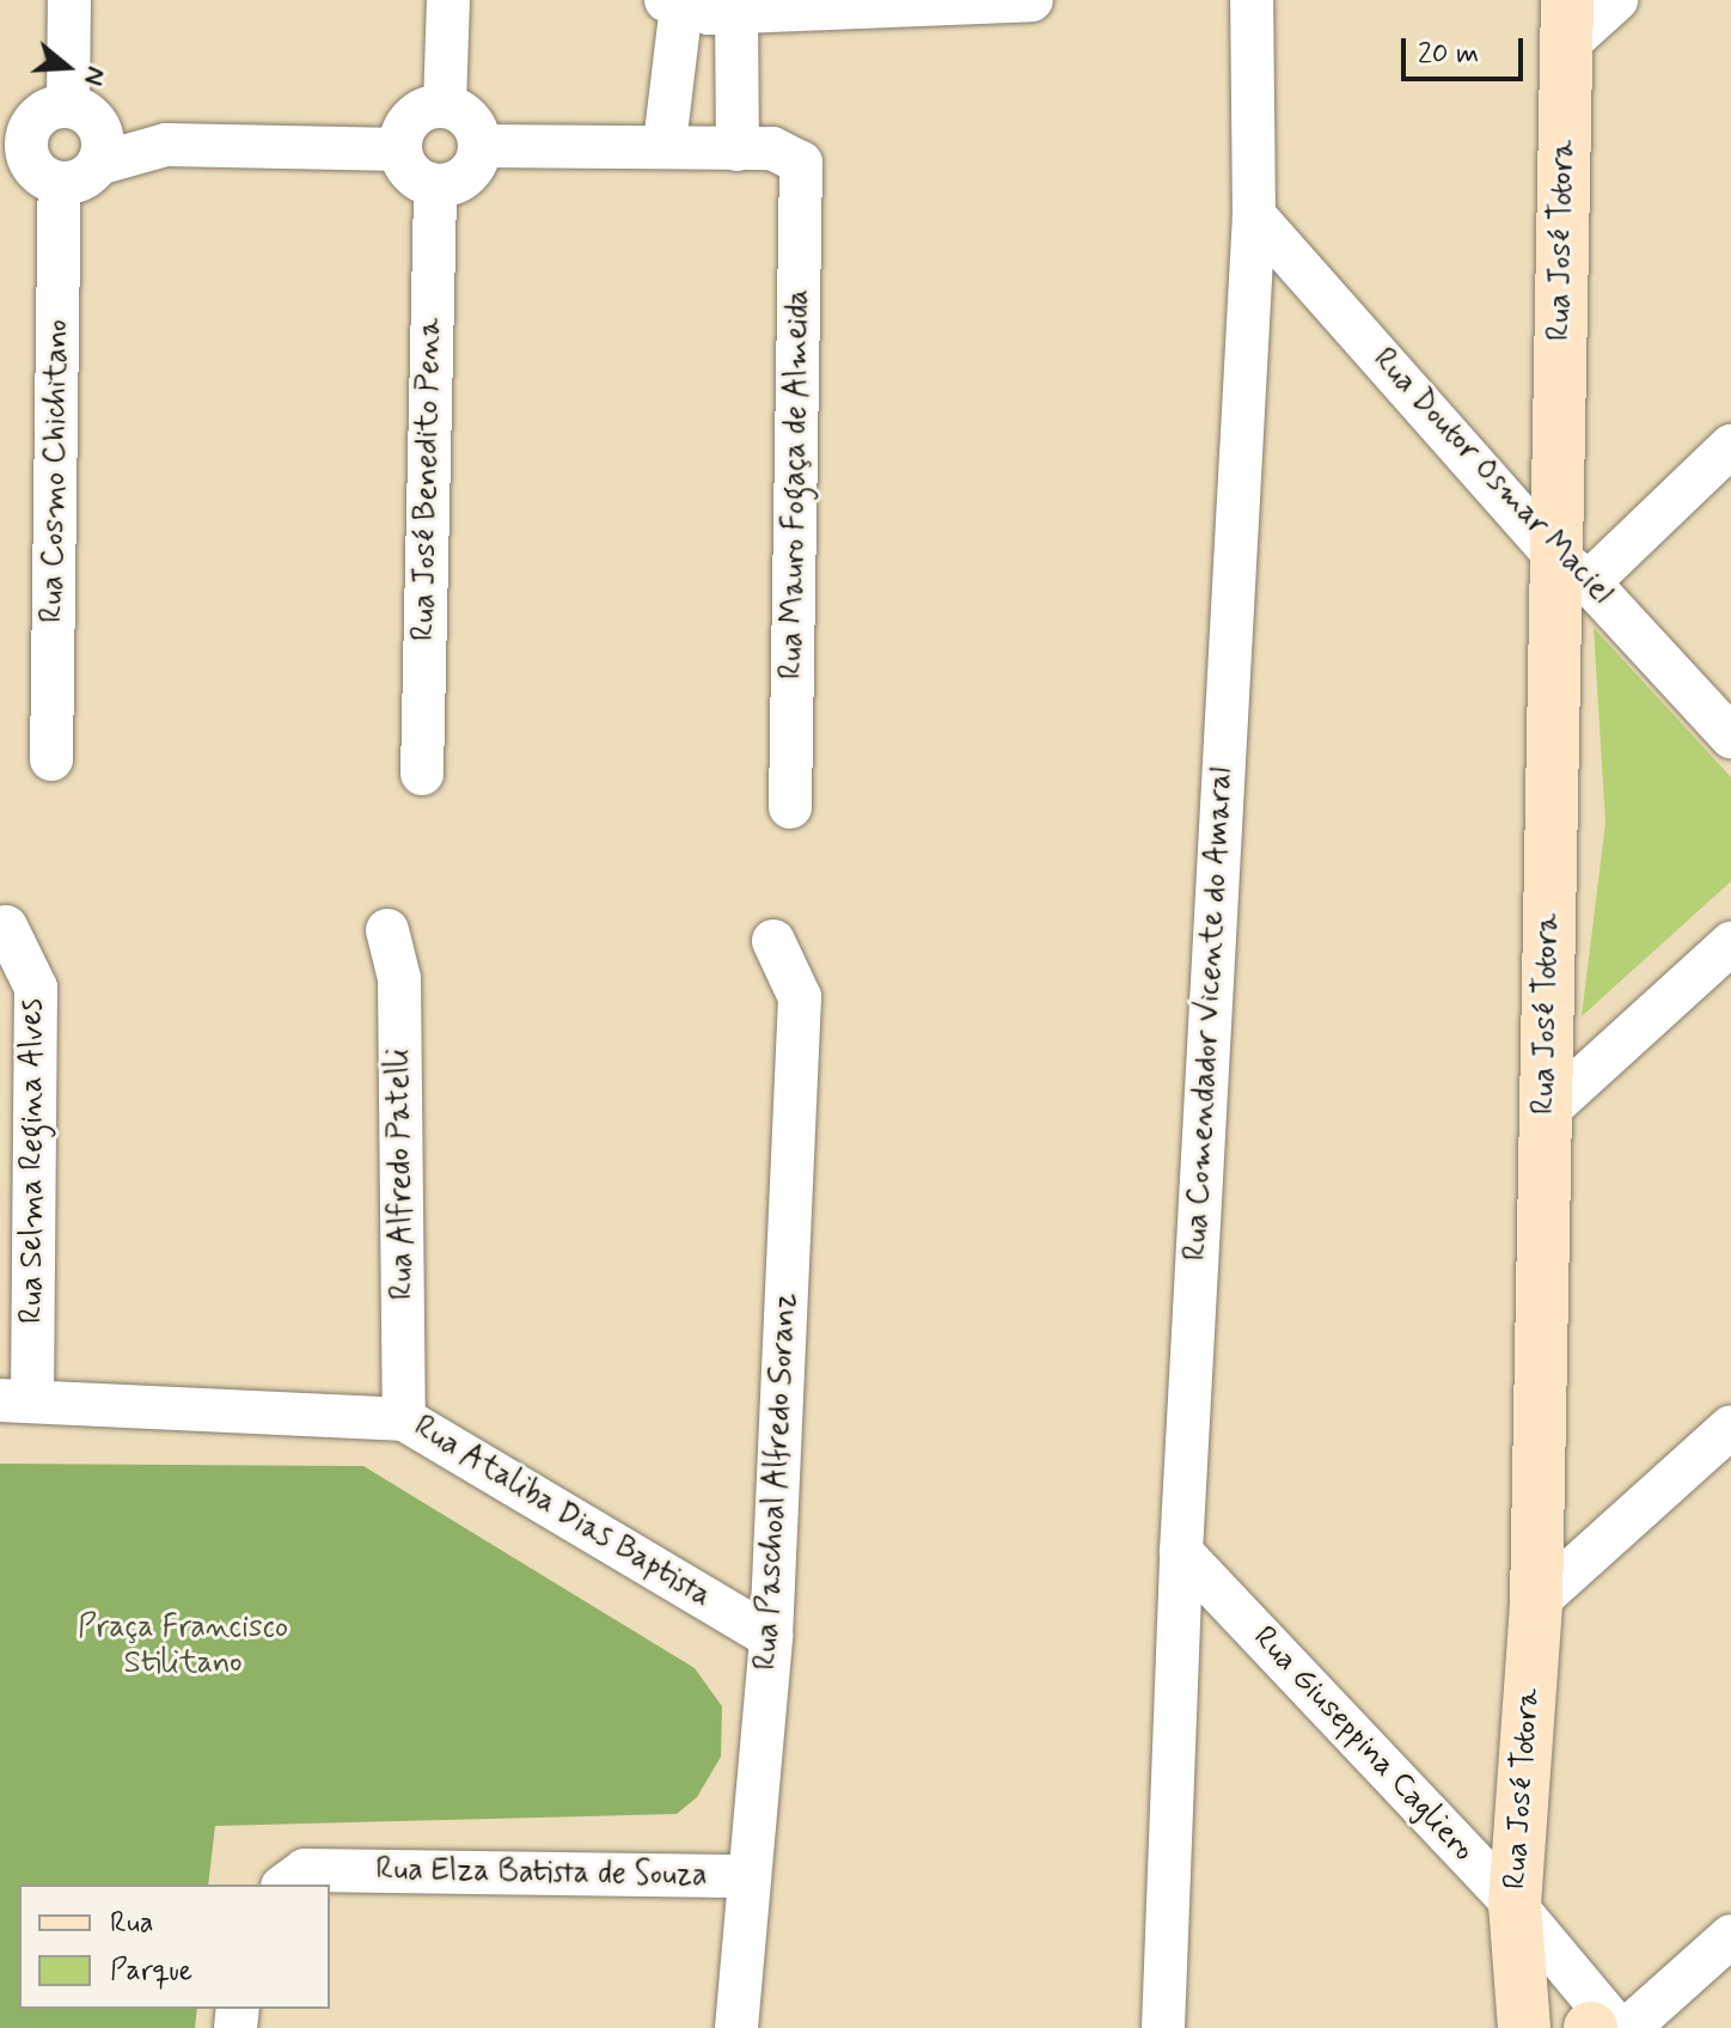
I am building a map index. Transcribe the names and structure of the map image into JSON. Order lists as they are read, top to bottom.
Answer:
{
  "streets": {
    "main road": ["Rua José Totora"],
    "street": [
      "Rua Cosmo Chichitano",
      "Rua Doutor Osmar Maciel",
      "Rua José Benedito Pena",
      "Rua Mauro Fogaça de Almeida",
      "Rua Comendador Vicente do Amaral",
      "Rua Selma Regina Alves",
      "Rua Alfredo Patelli",
      "Rua Paschoal Alfredo Soranz",
      "Rua Ataliba Dias Baptista",
      "Rua Giuseppina Cagliero",
      "Rua Elza Batista de Souza"
    ]
  },
  "crossings": [
    ["Rua José Totora", "Rua Doutor Osmar Maciel"],
    ["Rua José Totora", "Rua Giuseppina Cagliero"],
    ["Rua Doutor Osmar Maciel", "Rua Comendador Vicente do Amaral"],
    ["Rua Comendador Vicente do Amaral", "Rua Giuseppina Cagliero"],
    ["Rua Selma Regina Alves", "Rua Ataliba Dias Baptista"],
    ["Rua Alfredo Patelli", "Rua Ataliba Dias Baptista"],
    ["Rua Paschoal Alfredo Soranz", "Rua Ataliba Dias Baptista"],
    ["Rua Paschoal Alfredo Soranz", "Rua Elza Batista de Souza"]
  ],
  "parks": ["Praça Francisco Stilitano"],
  "legend": ["Rua", "Parque"],
  "scale_bar": "20 m",
  "north": "right"
}
